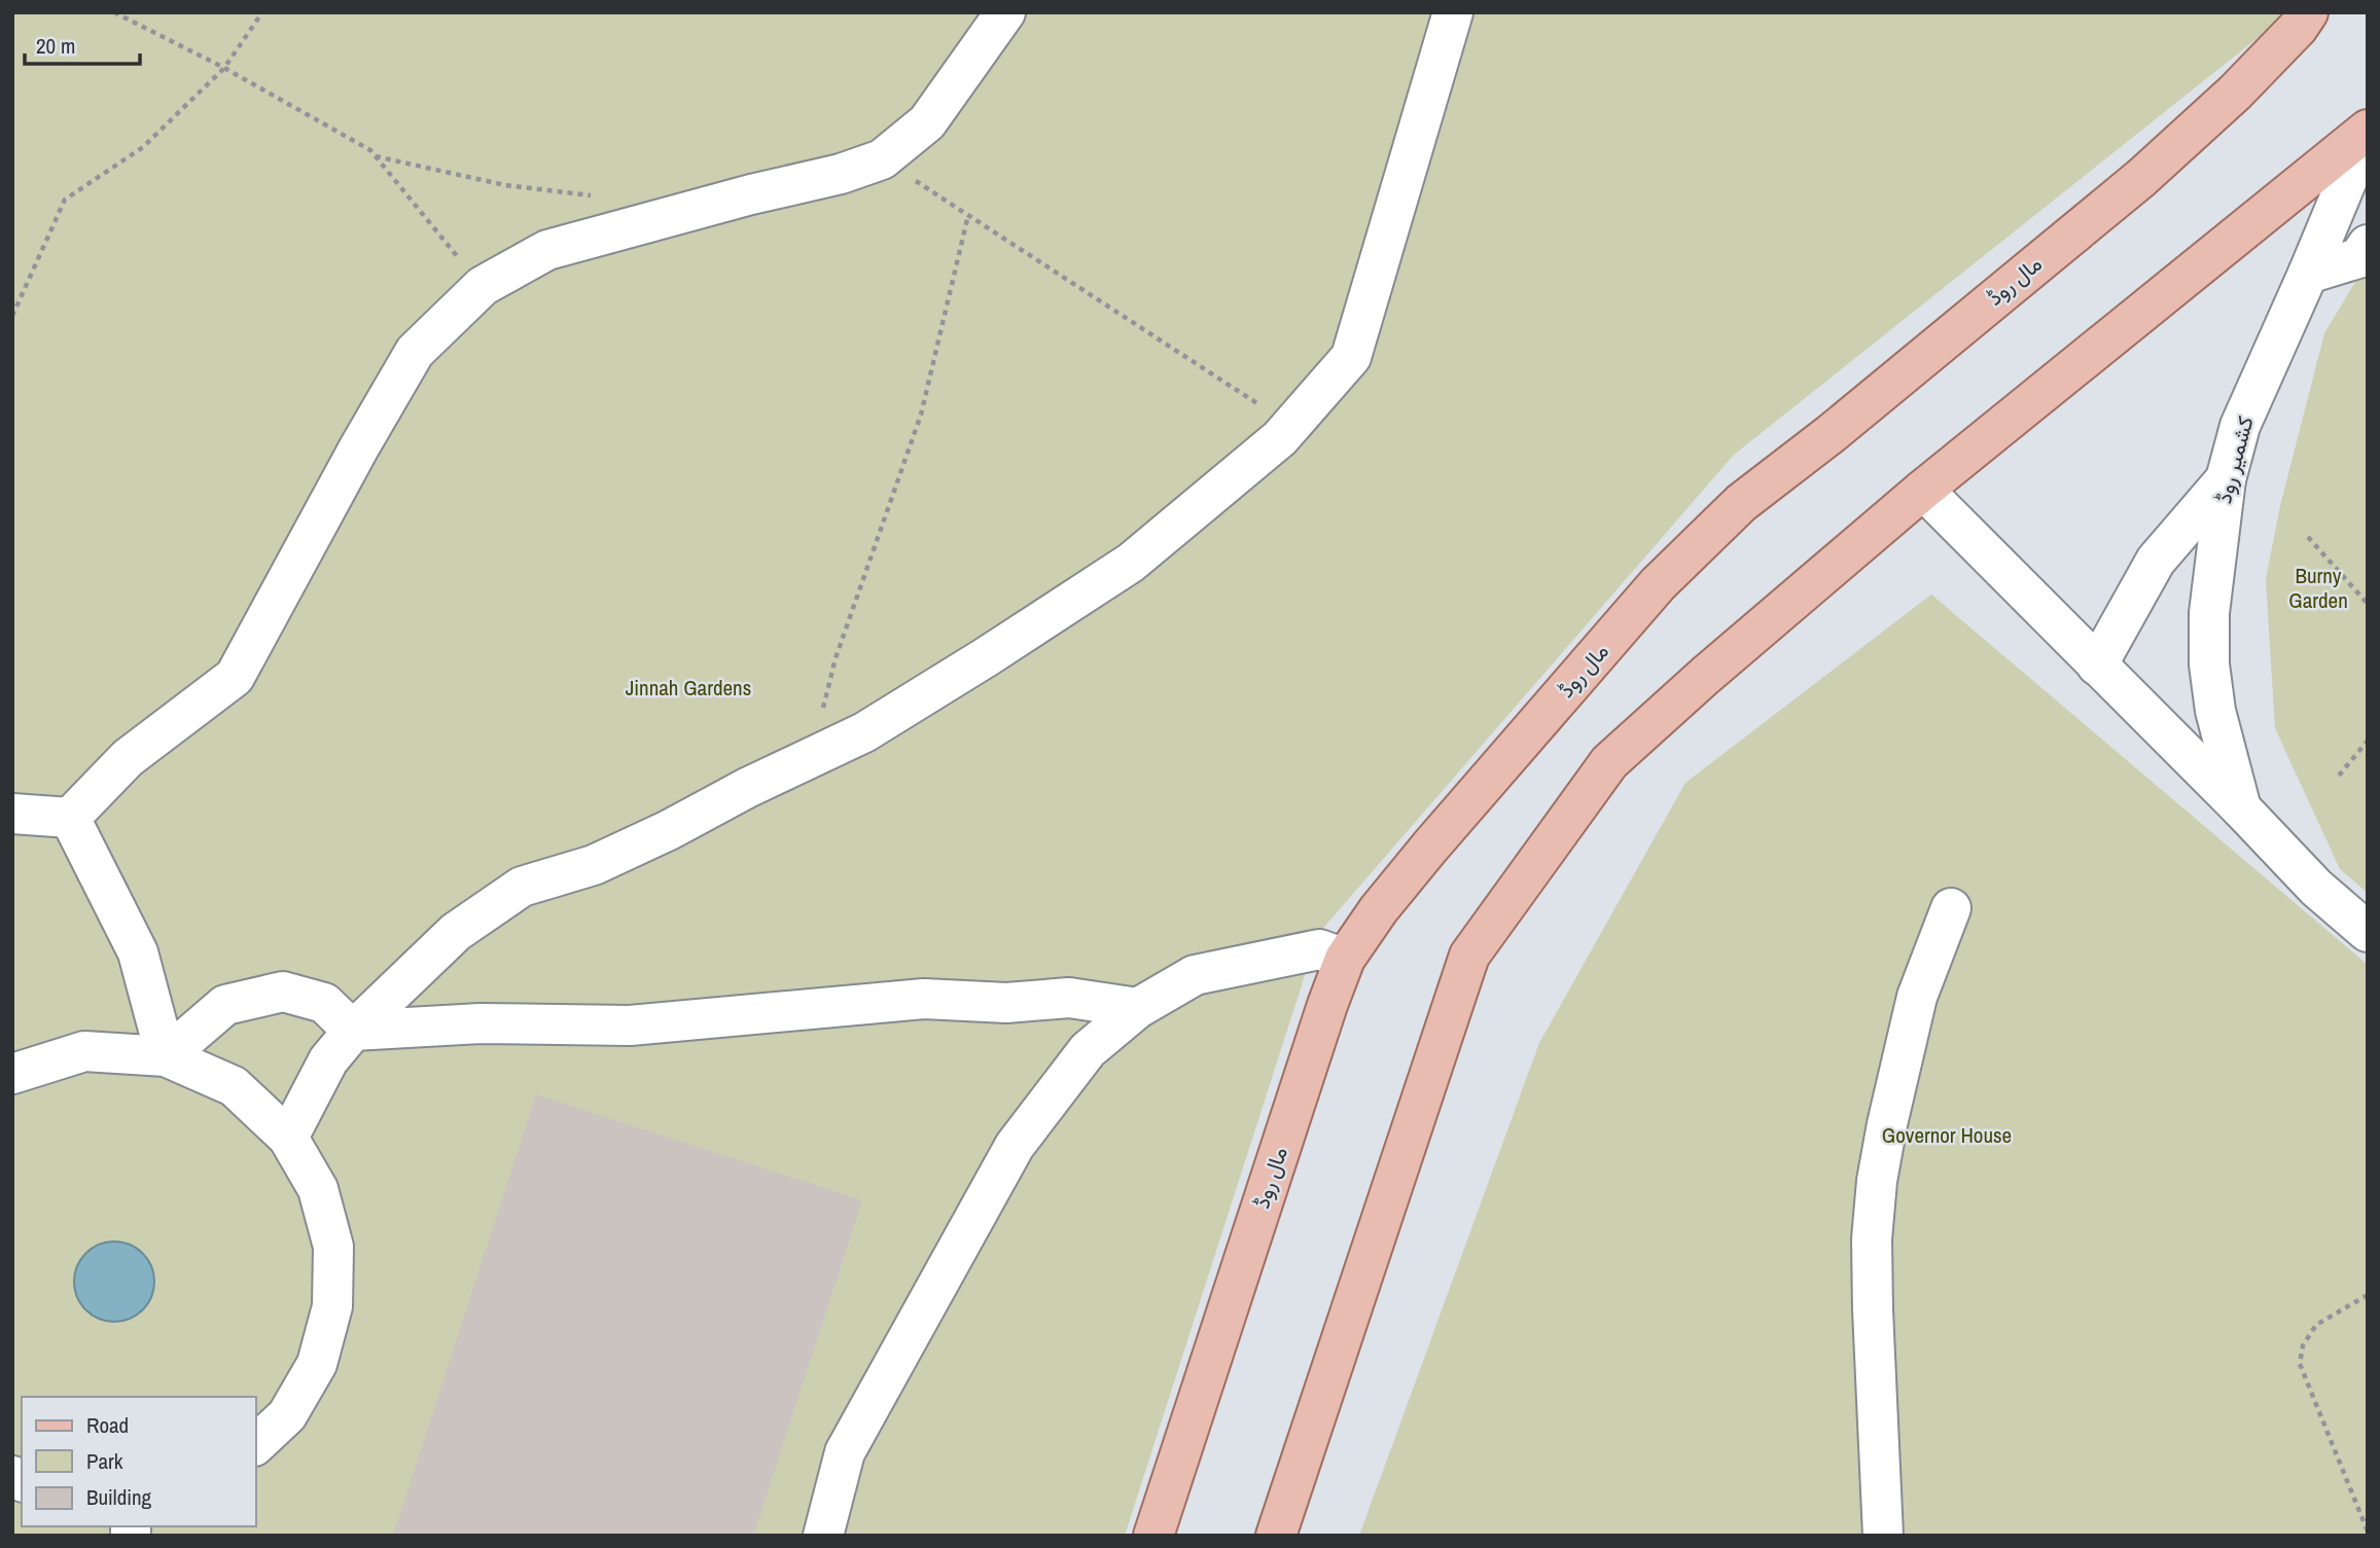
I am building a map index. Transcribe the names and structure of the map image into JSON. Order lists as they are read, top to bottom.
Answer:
{
  "streets": {
    "main road": ["مال روڈ"],
    "street": ["کشمیر روڈ"]
  },
  "parks": ["Burny Garden", "Jinnah Gardens", "Governor House"],
  "legend": ["Road", "Park", "Building"],
  "scale_bar": "20 m"
}
